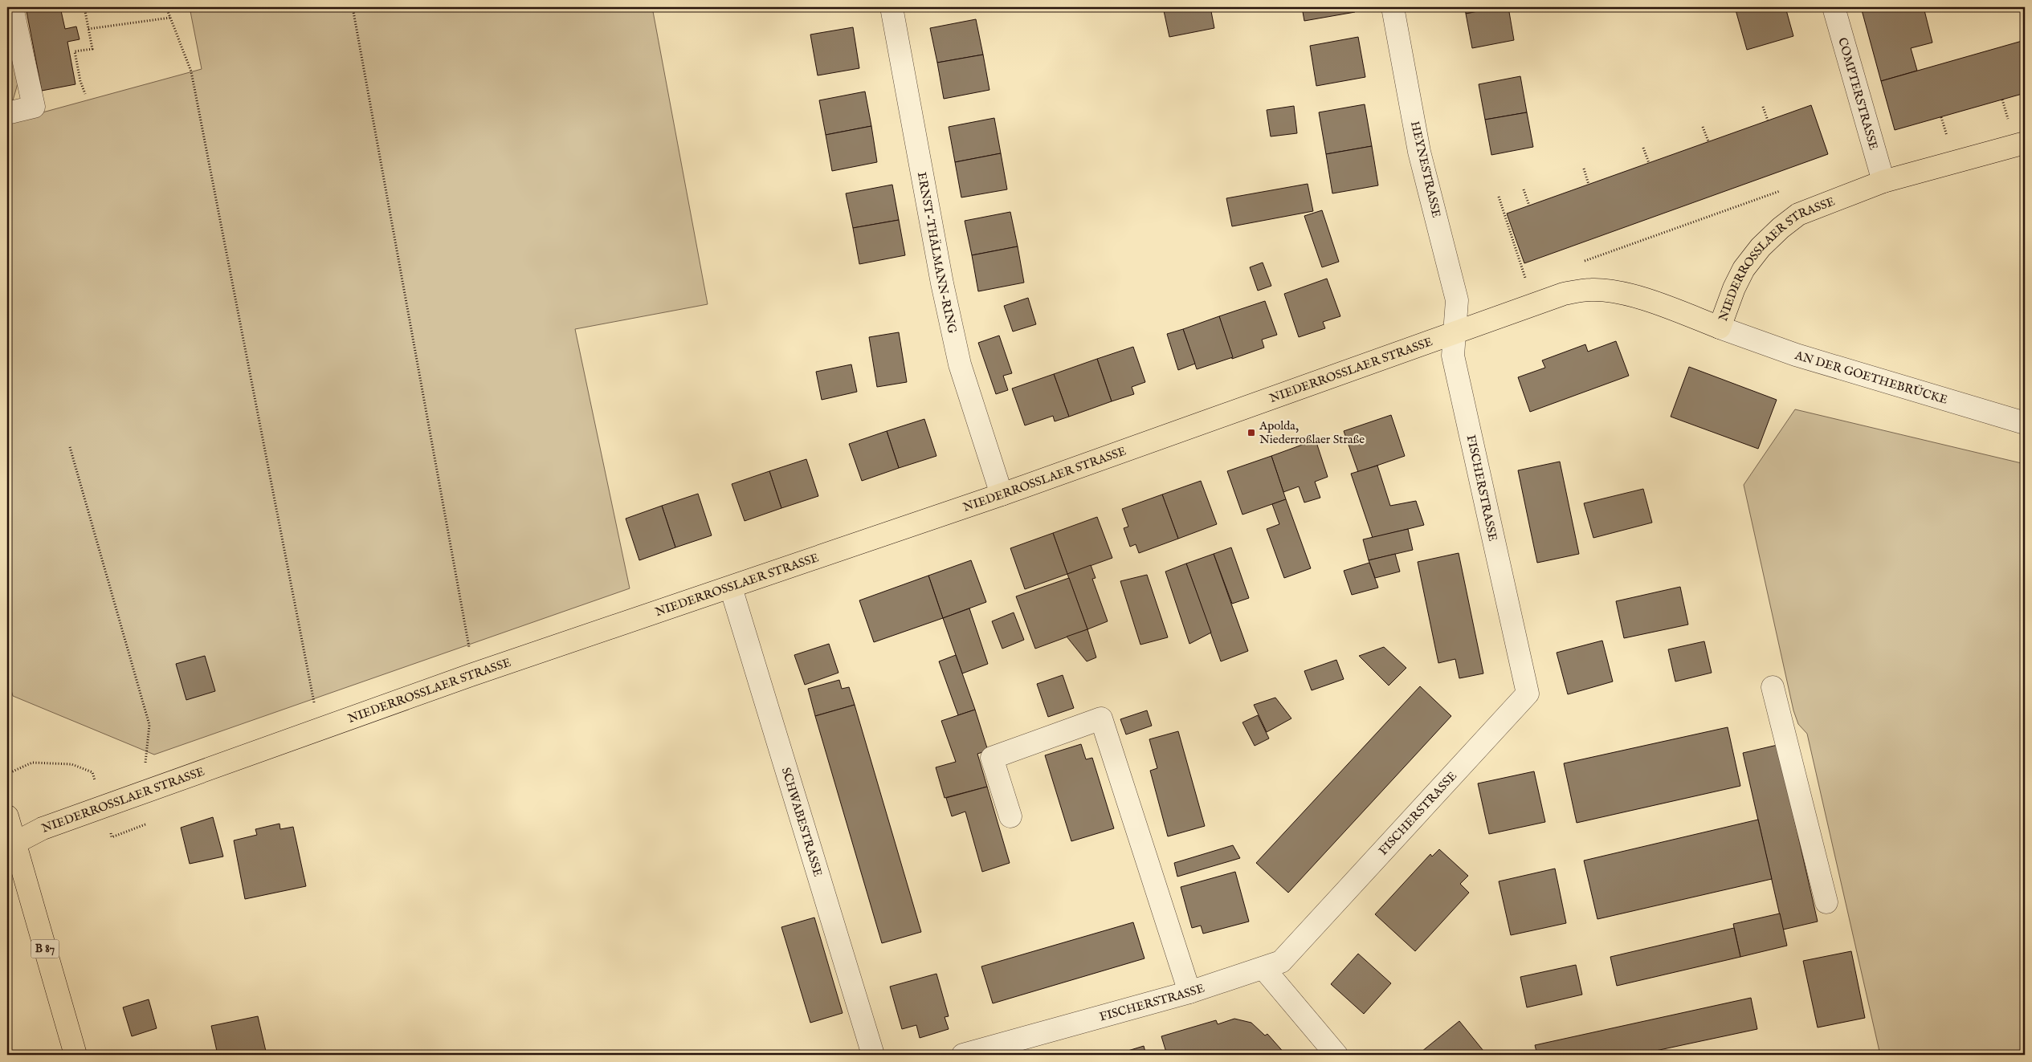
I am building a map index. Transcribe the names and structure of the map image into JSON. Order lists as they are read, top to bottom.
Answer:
{
  "streets": {
    "main road": ["NIEDERROSSLAER STRASSE", "B 87"],
    "street": [
      "COMPTERSTRASSE",
      "HEYNESTRASSE",
      "ERNST-THÄLMANN-RING",
      "AN DER GOETHEBRÜCKE",
      "FISCHERSTRASSE",
      "SCHWABESTRASSE"
    ]
  },
  "crossings": [
    ["COMPTERSTRASSE", "NIEDERROSSLAER STRASSE"],
    ["HEYNESTRASSE", "NIEDERROSSLAER STRASSE"],
    ["HEYNESTRASSE", "FISCHERSTRASSE"],
    ["ERNST-THÄLMANN-RING", "NIEDERROSSLAER STRASSE"],
    ["NIEDERROSSLAER STRASSE", "AN DER GOETHEBRÜCKE"],
    ["NIEDERROSSLAER STRASSE", "FISCHERSTRASSE"],
    ["NIEDERROSSLAER STRASSE", "SCHWABESTRASSE"],
    ["NIEDERROSSLAER STRASSE", "B 87"]
  ],
  "places": {
    "transit": ["Apolda, Niederroßlaer Straße"]
  }
}
